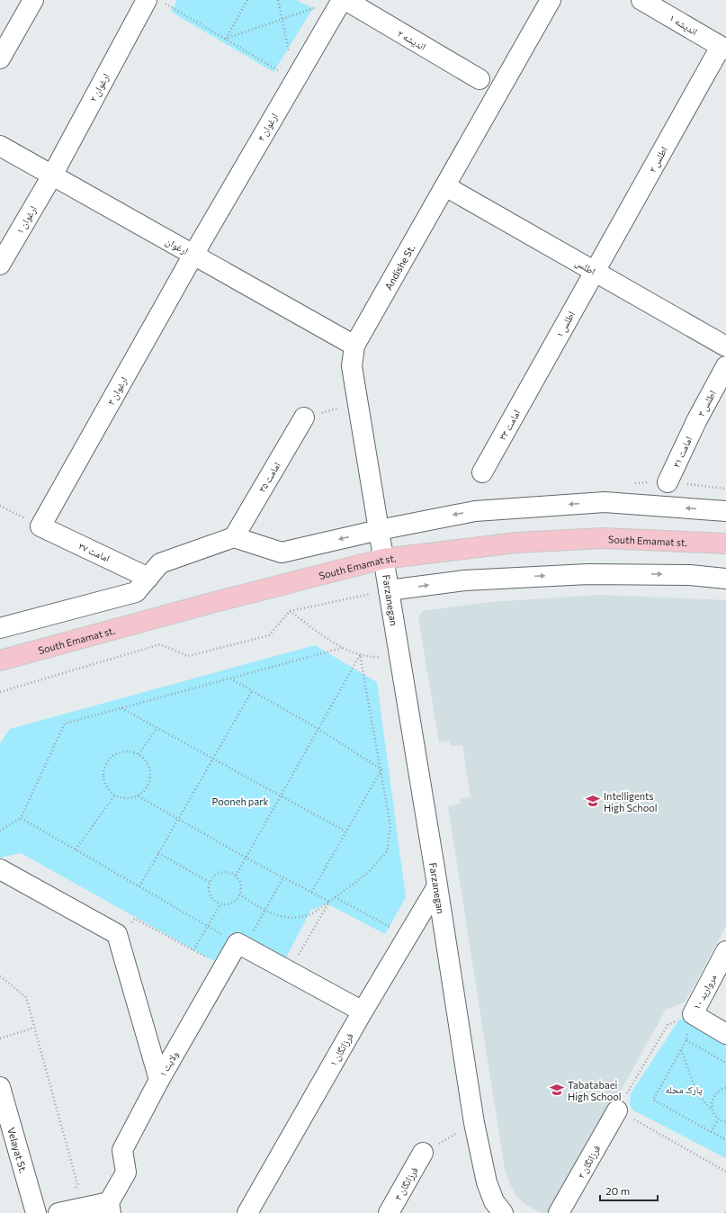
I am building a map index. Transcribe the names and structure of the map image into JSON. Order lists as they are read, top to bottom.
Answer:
{
  "streets": {
    "main road": ["South Emamat st."],
    "street": [
      "اندیشه ۱",
      "اندیشه ۲",
      "ارغوان ۲",
      "ارغوان ۴",
      "اطلس ۲",
      "ارغوان ۱",
      "ارغوان",
      "اطلس",
      "Andishe St.",
      "اطلس ۱",
      "ارغوان ۳",
      "اطلس ۳",
      "امامت ۳۳",
      "امامت ۳۱",
      "امامت ۳۵",
      "امامت ۳۷",
      "Farzanegan",
      "مروارید ۱۰",
      "فرزانگان ۱",
      "ولایت ۱",
      "Velayat St.",
      "فرزانگان ۲",
      "فرزانگان ۳"
    ]
  },
  "crossings": [
    ["اندیشه ۱", "اطلس ۲"],
    ["ارغوان ۲", "ارغوان ۱"],
    ["ارغوان ۲", "ارغوان"],
    ["ارغوان ۴", "ارغوان"],
    ["ارغوان ۴", "ارغوان ۳"],
    ["اطلس ۲", "اطلس"],
    ["اطلس ۲", "اطلس ۱"],
    ["ارغوان ۱", "ارغوان"],
    ["ارغوان", "Andishe St."],
    ["ارغوان", "ارغوان ۳"],
    ["اطلس", "Andishe St."],
    ["اطلس", "اطلس ۱"],
    ["Andishe St.", "South Emamat st."],
    ["Andishe St.", "Farzanegan"],
    ["اطلس ۱", "امامت ۳۳"],
    ["ارغوان ۳", "امامت ۳۷"],
    ["اطلس ۳", "امامت ۳۱"],
    ["South Emamat st.", "Farzanegan"],
    ["Farzanegan", "فرزانگان ۱"]
  ],
  "parks": ["Pooneh park", "پارک محله"],
  "places": {
    "school or university": ["Intelligents High School", "Tabatabaei High School"]
  },
  "scale_bar": "20 m"
}
